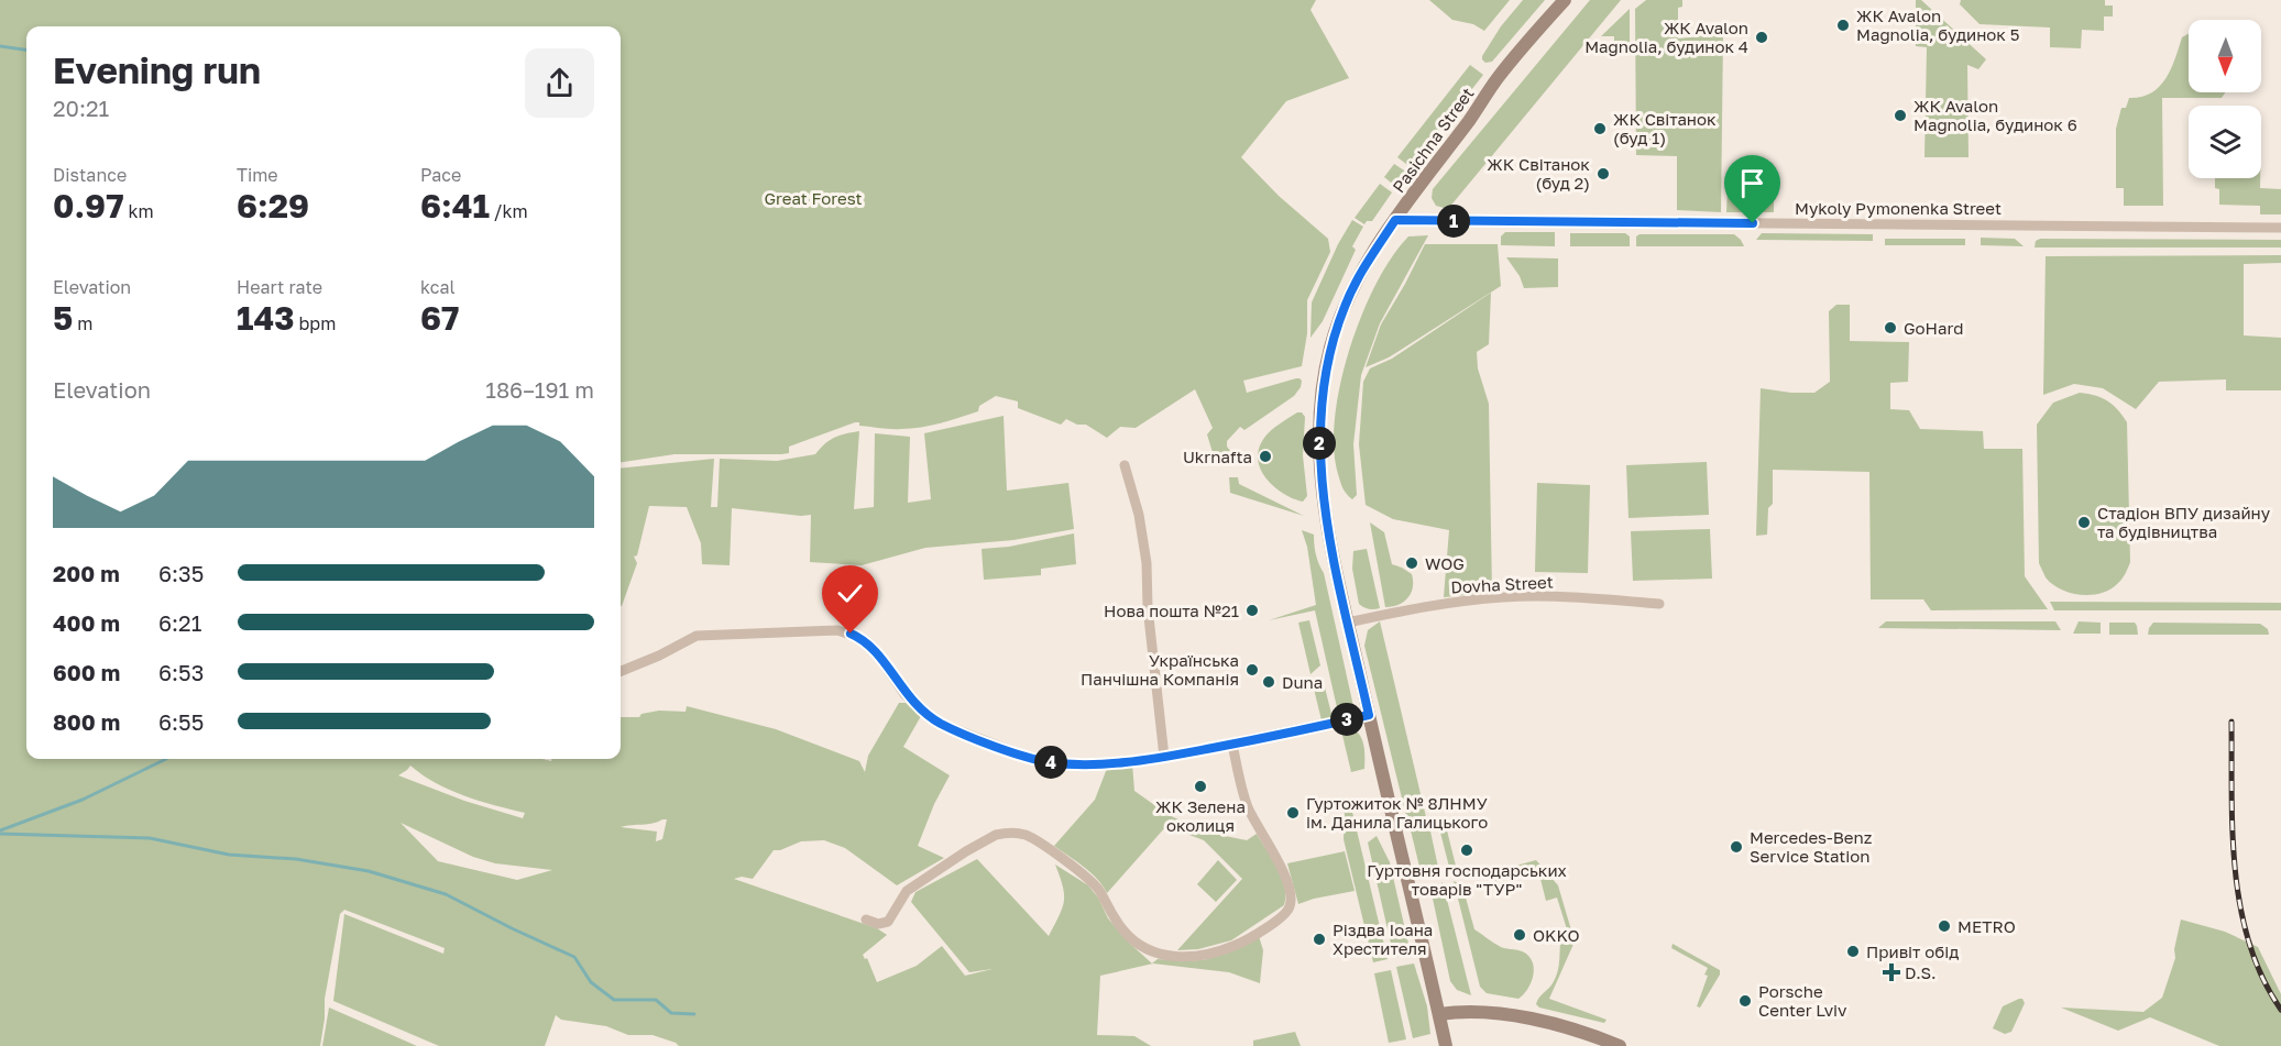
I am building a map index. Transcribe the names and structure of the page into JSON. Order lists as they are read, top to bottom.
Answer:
{
  "streets": {
    "main road": ["Pasichna Street"],
    "street": ["Mykoly Pymonenka Street", "Dovha Street"]
  },
  "crossings": [
    ["Pasichna Street", "Mykoly Pymonenka Street"],
    ["Pasichna Street", "Dovha Street"]
  ],
  "parks": ["Great Forest"],
  "places": {
    "other": [
      "ЖК Avalon Magnolia, будинок 5",
      "ЖК Avalon Magnolia, будинок 4",
      "ЖК Avalon Magnolia, будинок 6",
      "ЖК Світанок (буд 1)",
      "ЖК Світанок (буд 2)",
      "GoHard",
      "Ukrnafta",
      "Стадіон ВПУ дизайну та будівництва",
      "WOG",
      "Нова пошта №21",
      "Українська Панчішна Компанія",
      "Duna",
      "ЖК Зелена околиця",
      "Гуртожиток № 8ЛНМУ ім. Данила Галицького",
      "Mercedes-Benz Service Station",
      "Гуртовня господарських товарів \"ТУР\"",
      "METRO",
      "OKKO",
      "Різдва Іоана Хрестителя",
      "Привіт обід",
      "Porsche Center Lviv"
    ],
    "health": ["D.S."]
  },
  "north": "bottom",
  "page": {
    "heading": ["Evening run", "20:21"],
    "stats": [
      ["Distance", "0.97 km"],
      ["Time", "6:29"],
      ["Pace", "6:41 /km"],
      ["Elevation", "5 m"],
      ["Heart rate", "143 bpm"],
      ["kcal", "67"]
    ],
    "pins": [
      "1",
      "2",
      "3",
      "4"
    ],
    "chart": ["Elevation", "186–191 m"],
    "list": [
      {
        "name": "200 m",
        "note": "6:35"
      },
      {
        "name": "400 m",
        "note": "6:21"
      },
      {
        "name": "600 m",
        "note": "6:53"
      },
      {
        "name": "800 m",
        "note": "6:55"
      }
    ]
  }
}
